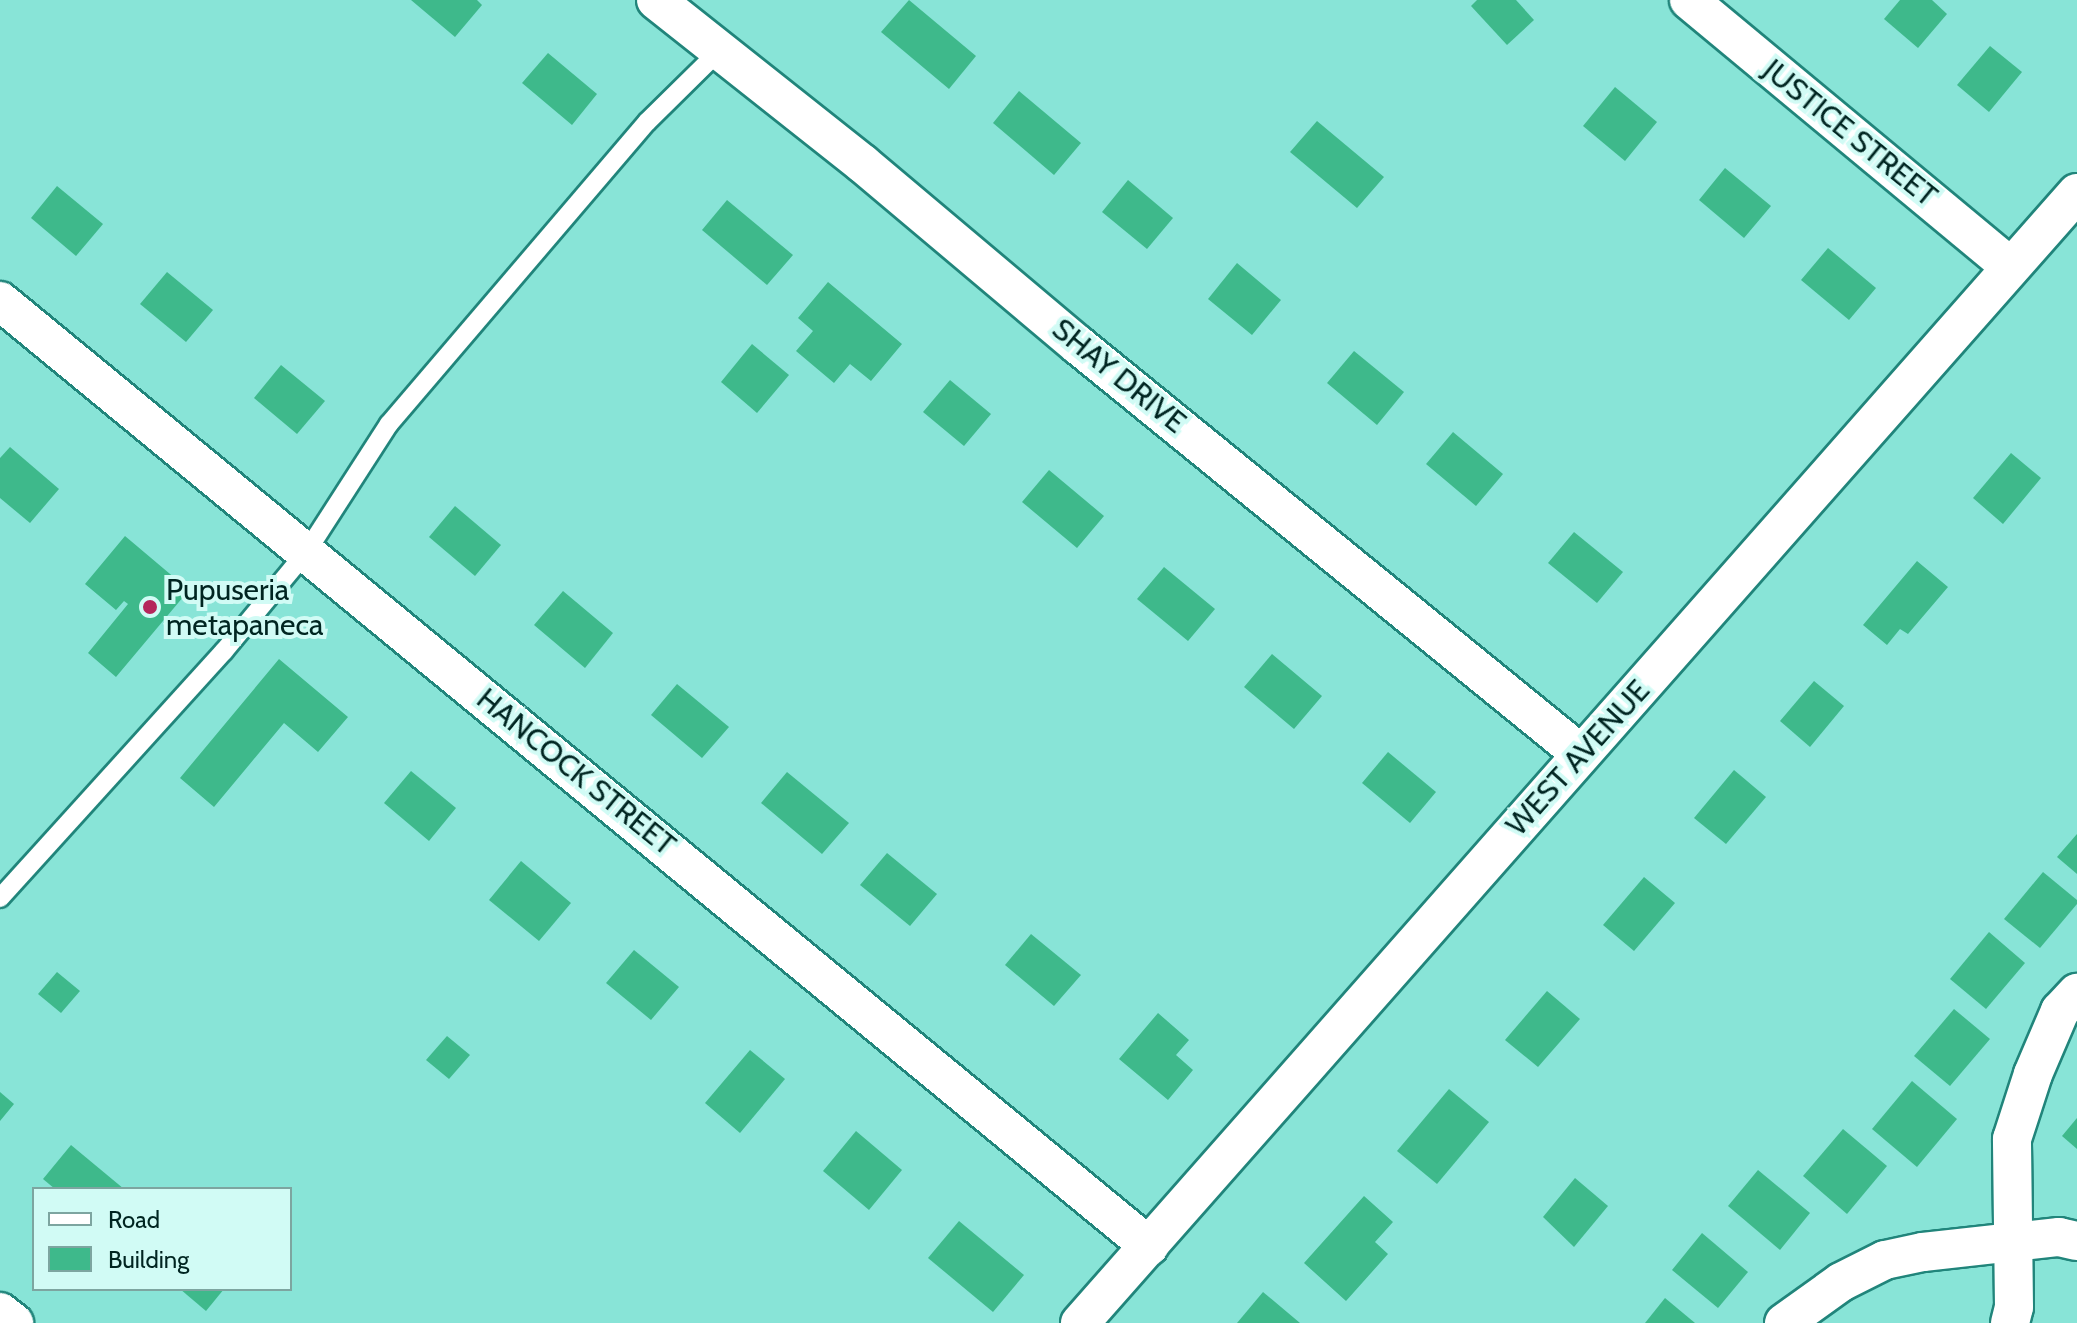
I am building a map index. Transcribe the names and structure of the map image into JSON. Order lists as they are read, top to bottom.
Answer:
{
  "streets": {
    "street": [
      "JUSTICE STREET",
      "SHAY DRIVE",
      "WEST AVENUE",
      "HANCOCK STREET"
    ]
  },
  "crossings": [
    ["JUSTICE STREET", "WEST AVENUE"],
    ["SHAY DRIVE", "WEST AVENUE"],
    ["WEST AVENUE", "HANCOCK STREET"]
  ],
  "places": ["Pupuseria metapaneca"],
  "legend": ["Road", "Building"]
}
